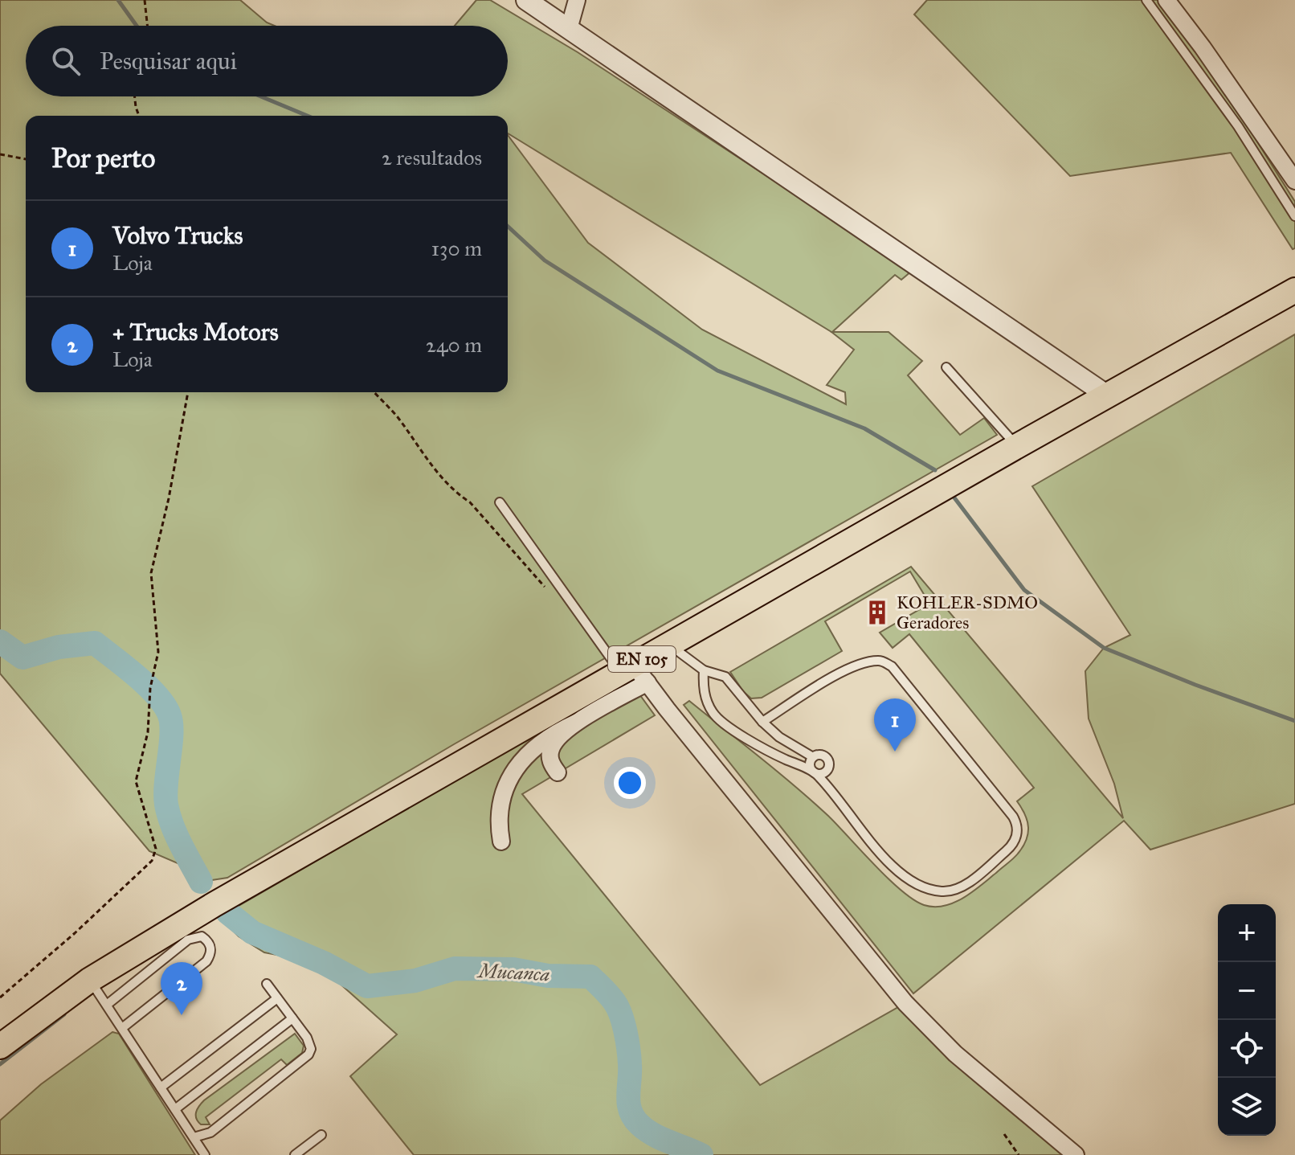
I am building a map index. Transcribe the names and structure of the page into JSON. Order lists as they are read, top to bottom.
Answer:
{
  "streets": {
    "main road": ["EN 105"]
  },
  "water": ["Mucanca"],
  "places": {
    "building": ["KOHLER-SDMO Geradores"]
  },
  "page": {
    "search": "Pesquisar aqui",
    "heading": ["Por perto", "2 resultados"],
    "list": [
      {
        "mark": "1",
        "name": "Volvo Trucks",
        "note": "Loja",
        "value": "130 m"
      },
      {
        "mark": "2",
        "name": "+ Trucks Motors",
        "note": "Loja",
        "value": "240 m"
      }
    ],
    "pins": ["1", "2"],
    "map_buttons": ["+", "−"]
  }
}
